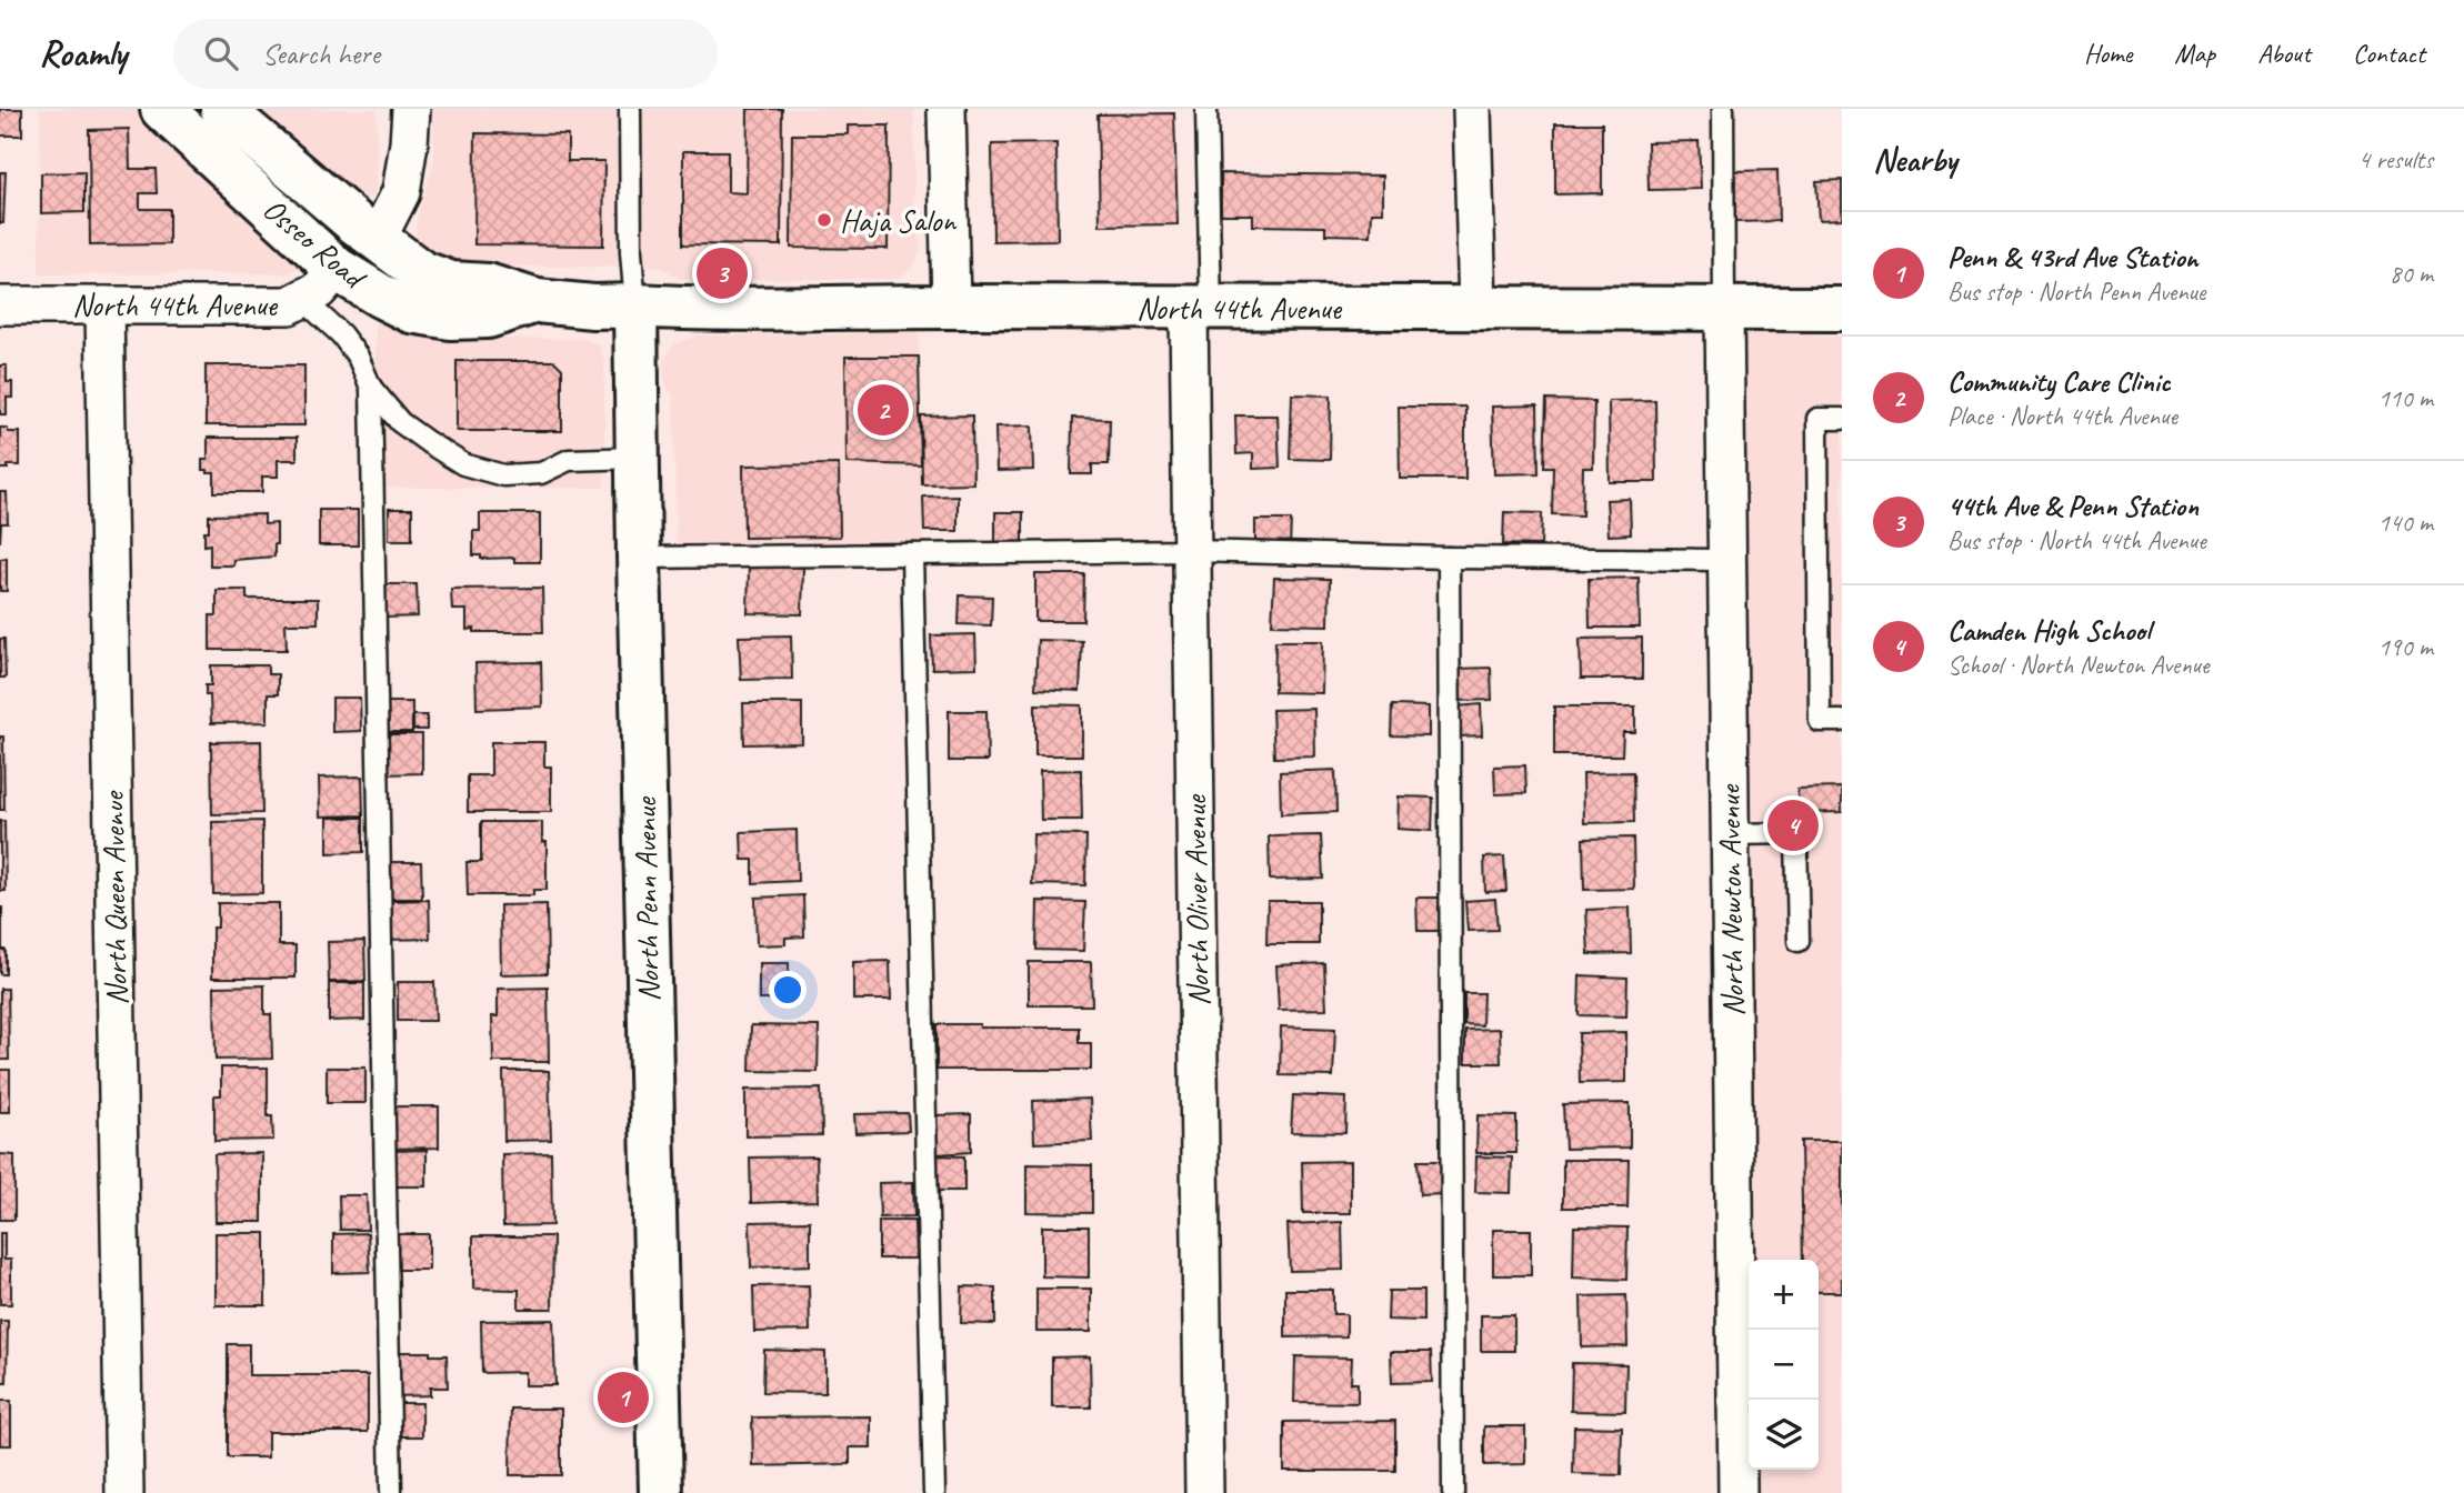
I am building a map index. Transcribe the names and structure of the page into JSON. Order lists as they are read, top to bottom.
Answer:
{
  "streets": {
    "main road": ["Osseo Road", "North 44th Avenue", "North Penn Avenue"],
    "street": ["North Queen Avenue", "North Oliver Avenue", "North Newton Avenue"]
  },
  "crossings": [
    ["Osseo Road", "North 44th Avenue"],
    ["Osseo Road", "North Penn Avenue"],
    ["North 44th Avenue", "North Queen Avenue"],
    ["North 44th Avenue", "North Penn Avenue"],
    ["North 44th Avenue", "North Oliver Avenue"],
    ["North 44th Avenue", "North Newton Avenue"]
  ],
  "places": ["Haja Salon"],
  "page": {
    "header": "Roamly",
    "search": "Search here",
    "nav": [
      "Home",
      "Map",
      "About",
      "Contact"
    ],
    "heading": ["Nearby", "4 results"],
    "list": [
      {
        "mark": "1",
        "name": "Penn & 43rd Ave Station",
        "note": "Bus stop · North Penn Avenue",
        "value": "80 m"
      },
      {
        "mark": "2",
        "name": "Community Care Clinic",
        "note": "Place · North 44th Avenue",
        "value": "110 m"
      },
      {
        "mark": "3",
        "name": "44th Ave & Penn Station",
        "note": "Bus stop · North 44th Avenue",
        "value": "140 m"
      },
      {
        "mark": "4",
        "name": "Camden High School",
        "note": "School · North Newton Avenue",
        "value": "190 m"
      }
    ],
    "pins": [
      "3",
      "2",
      "4",
      "1"
    ],
    "map_buttons": ["+", "−"]
  }
}
